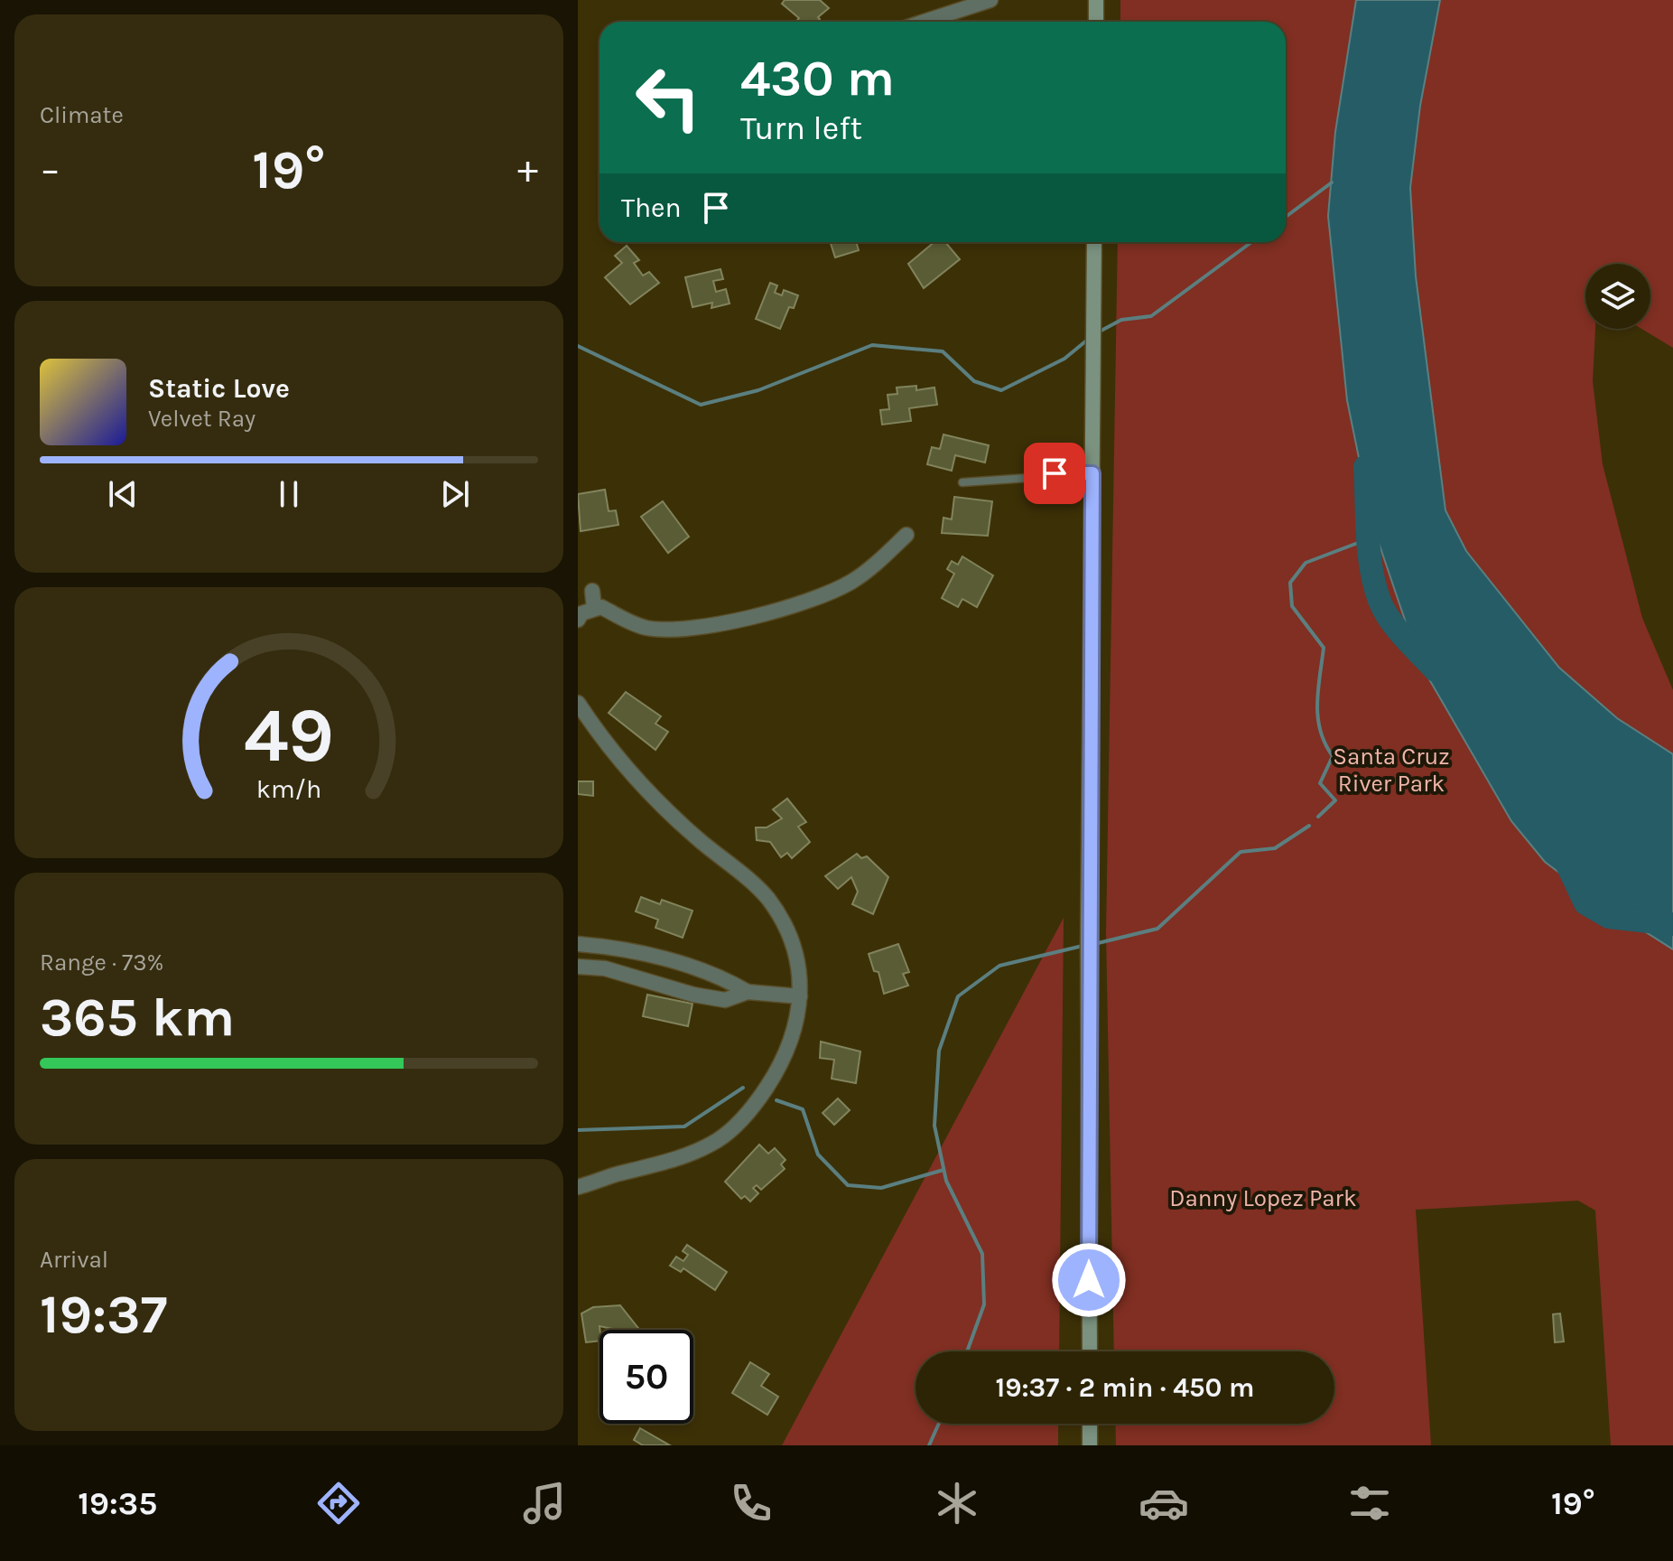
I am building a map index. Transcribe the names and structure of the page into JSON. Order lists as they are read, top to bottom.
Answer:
{
  "parks": ["Santa Cruz River Park", "Danny Lopez Park"],
  "page": {
    "tile": [
      "Climate",
      ["Range · 73%", "365 km"],
      ["Arrival", "19:37"]
    ],
    "turn": ["430 m", "Turn left"],
    "heat": ["−", "19°", "+"],
    "then": "Then",
    "song": ["Static Love", "Velvet Ray"],
    "limit": "50",
    "trip": "19:37 · 2 min · 450 m",
    "tabs": ["19:35", "19°"],
    "gauge": ["49", "km/h"]
  }
}
